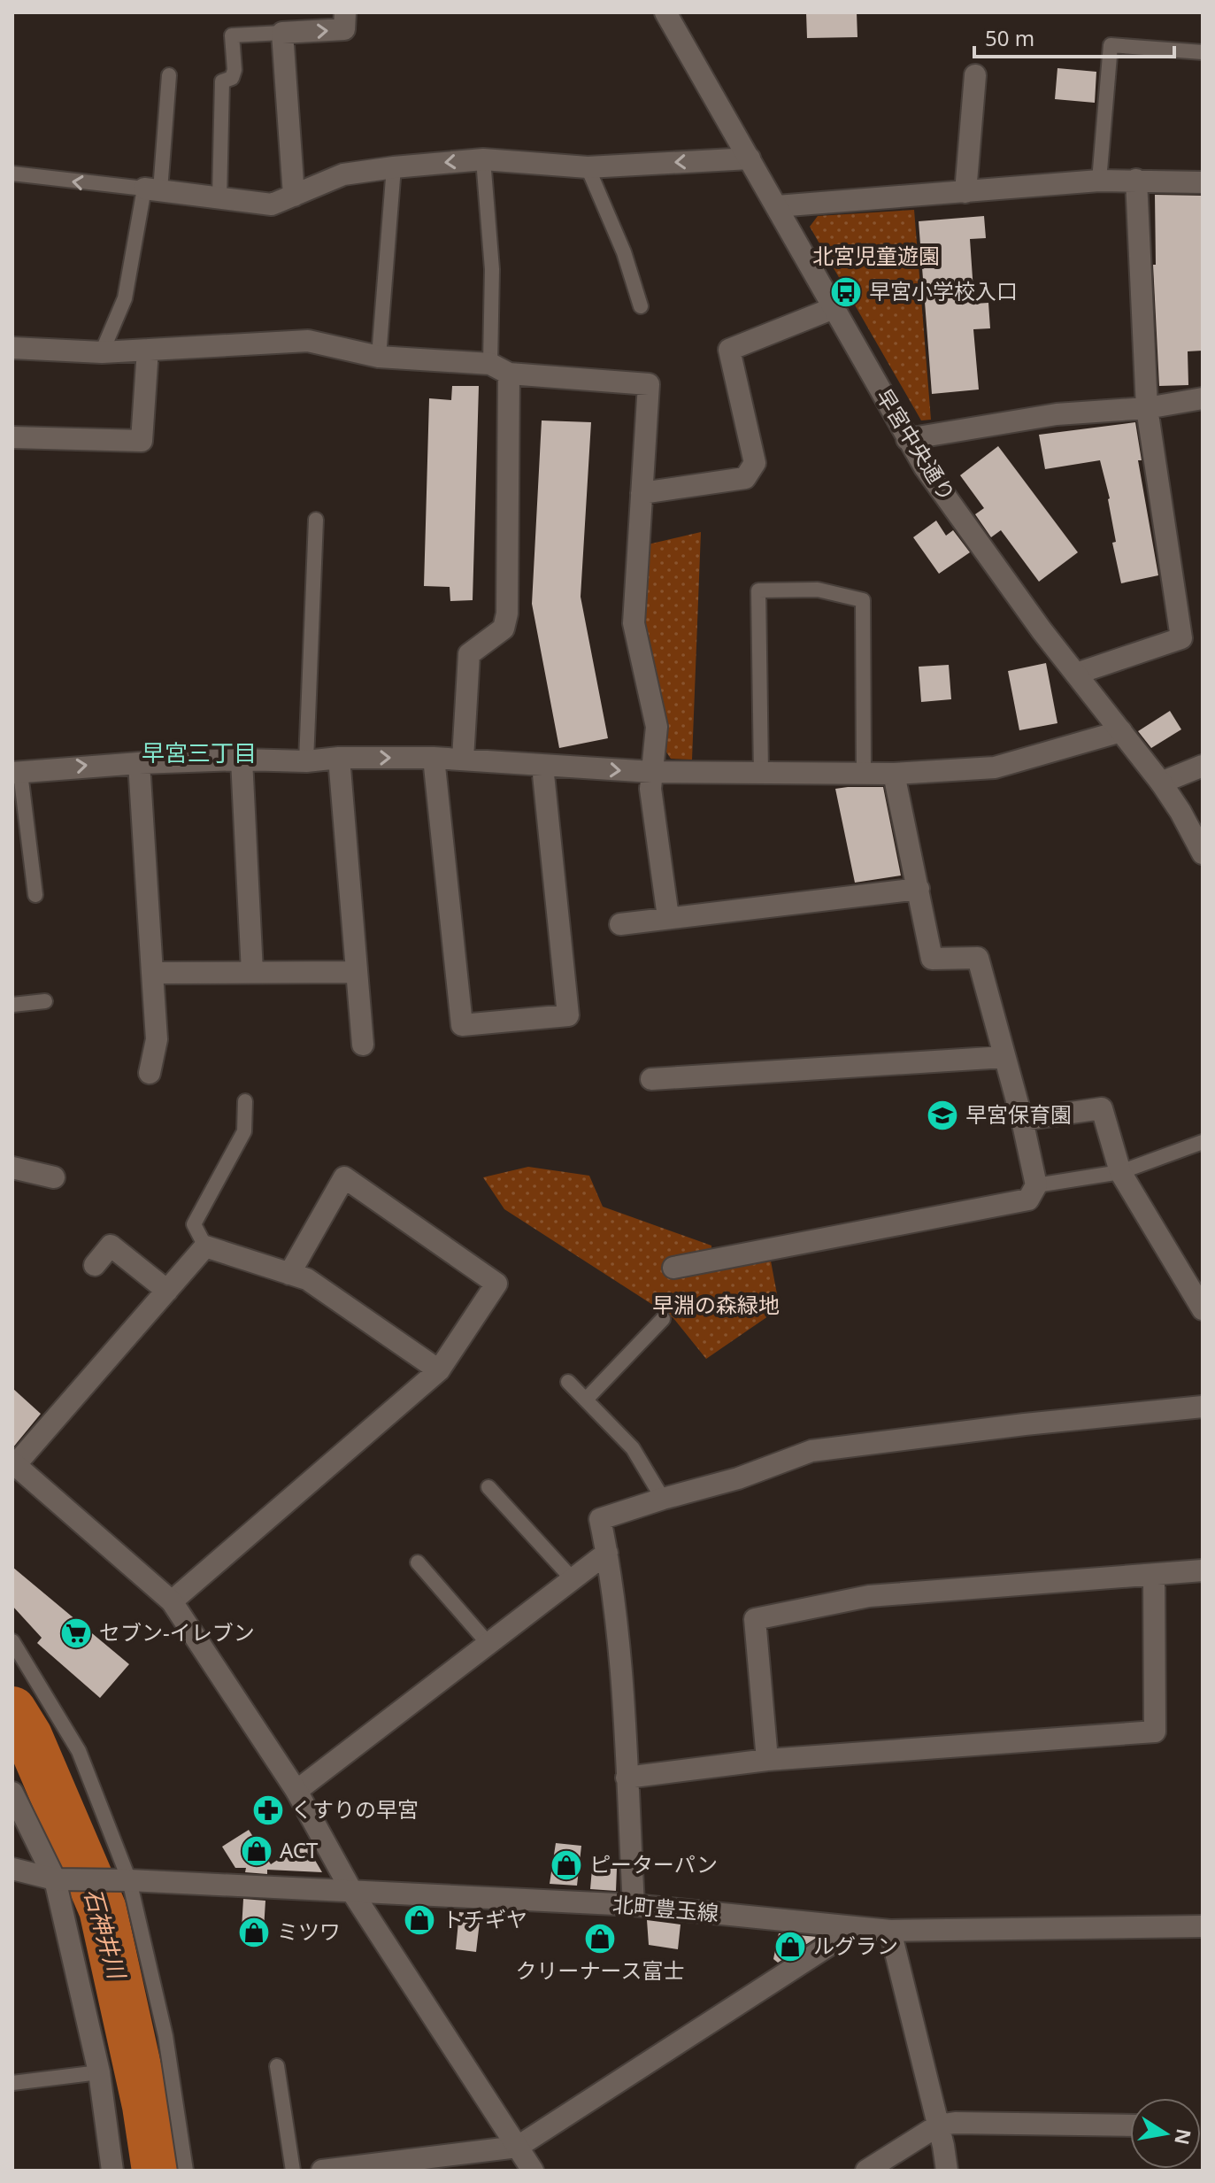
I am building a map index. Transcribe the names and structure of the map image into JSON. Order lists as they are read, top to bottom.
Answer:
{
  "streets": {
    "street": ["早宮中央通り", "北町豊玉線"]
  },
  "districts": ["早宮三丁目"],
  "water": ["石神井川"],
  "parks": ["北宮児童遊園", "早淵の森緑地"],
  "places": {
    "bus stop": ["早宮小学校入口"],
    "school or university": ["早宮保育園"],
    "supermarket": ["セブン-イレブン"],
    "pharmacy": ["くすりの早宮"],
    "shop": [
      "ACT",
      "ピーターパン",
      "トチギヤ",
      "ミツワ",
      "クリーナース富士",
      "ルグラン"
    ]
  },
  "scale_bar": "50 m",
  "north": "right"
}
